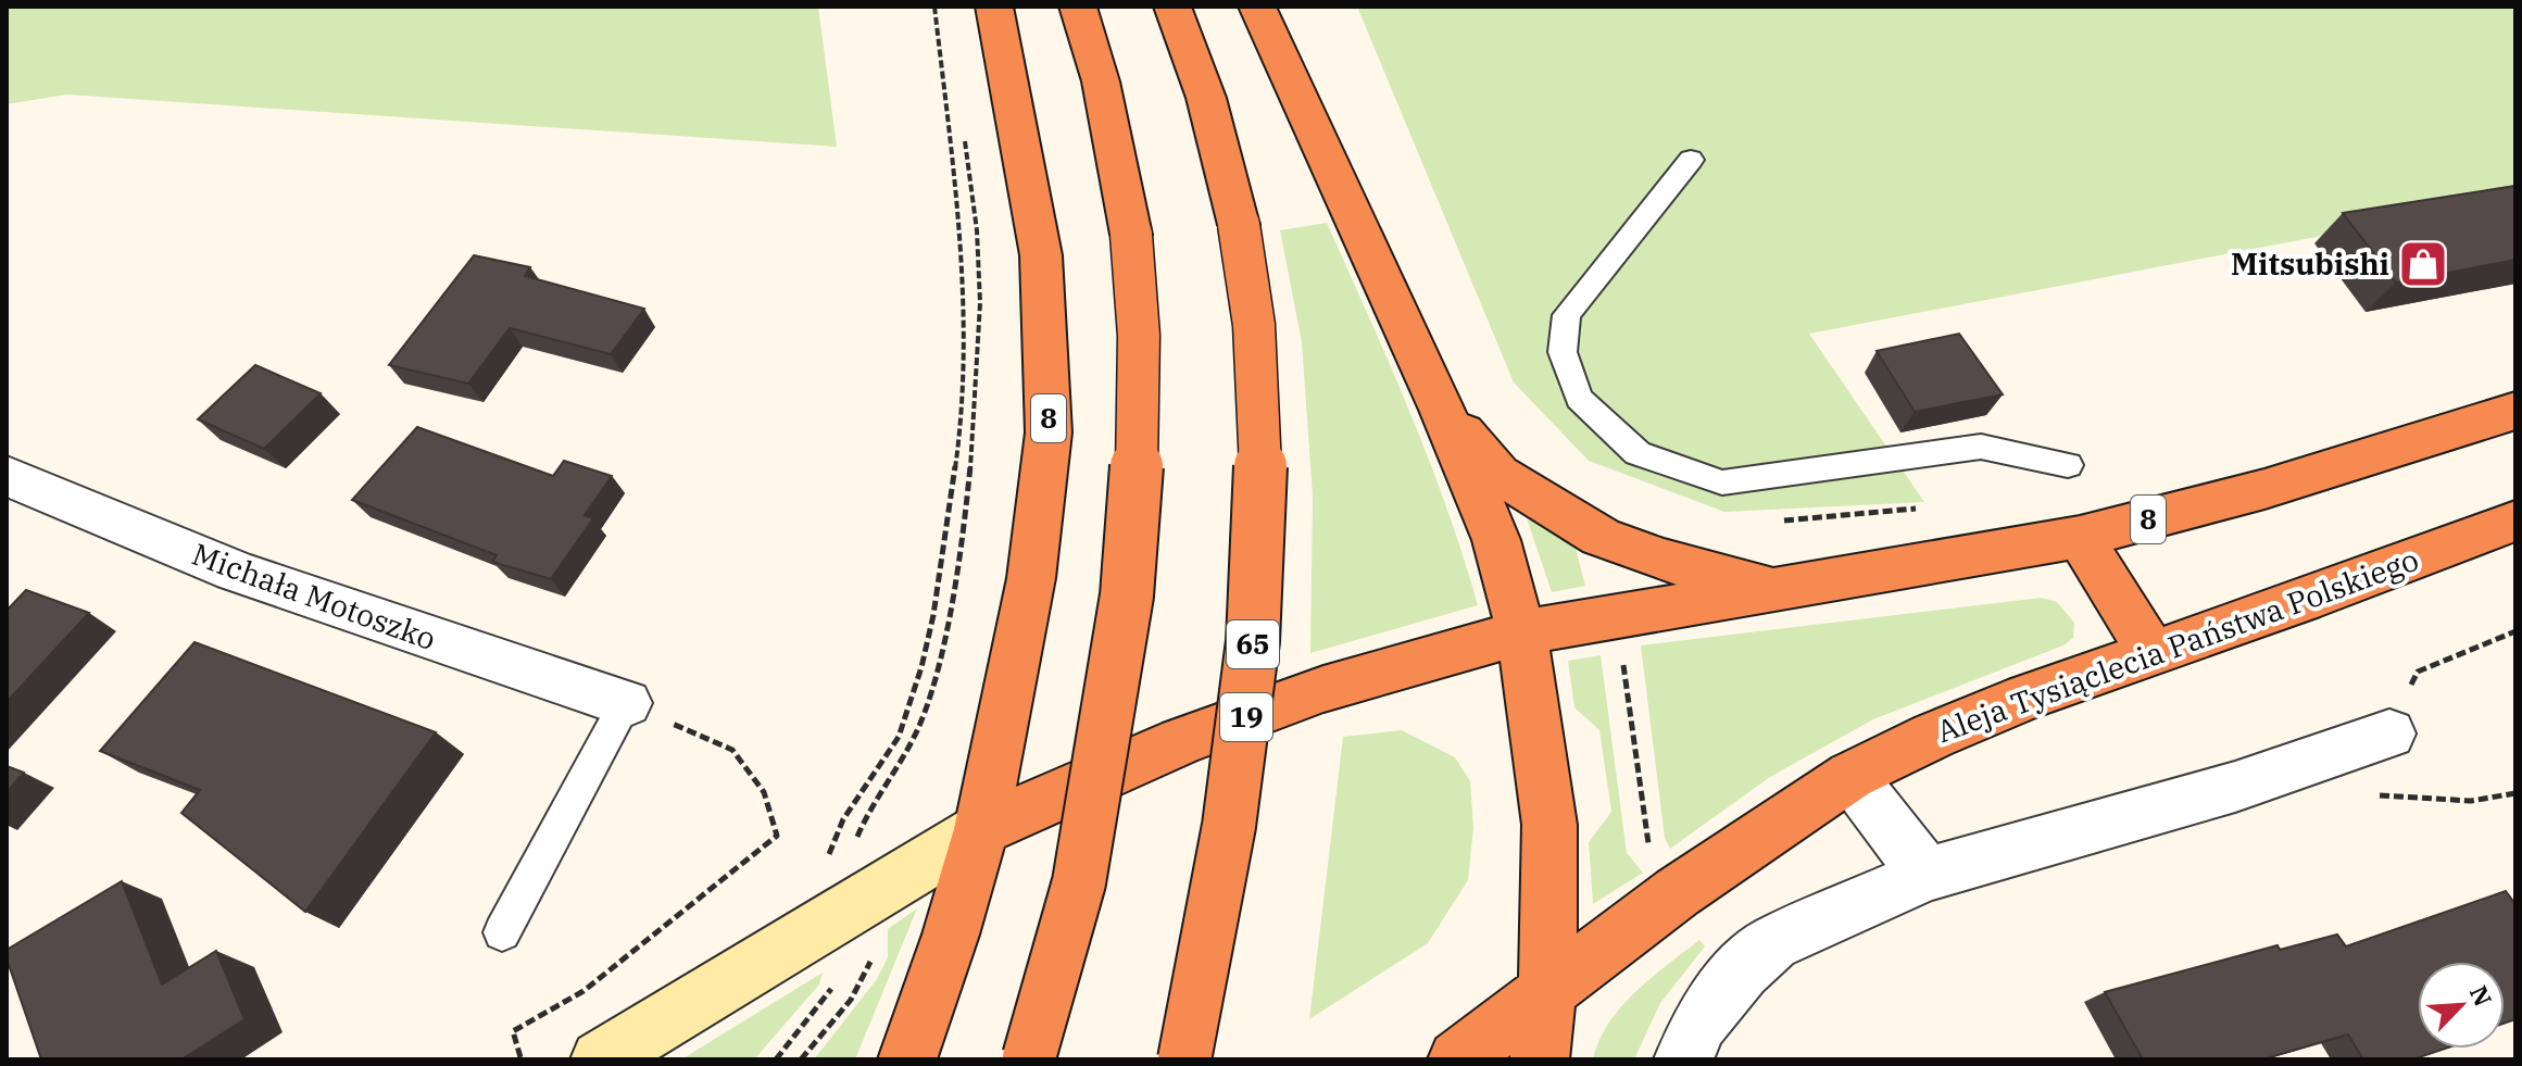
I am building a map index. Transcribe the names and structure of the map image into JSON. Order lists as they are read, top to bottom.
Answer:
{
  "streets": {
    "highway": [
      "8",
      "65",
      "Aleja Tysiąclecia Państwa Polskiego",
      "19"
    ],
    "street": ["Michała Motoszko"]
  },
  "crossings": [
    ["8", "19"]
  ],
  "places": {
    "shop": ["Mitsubishi"]
  },
  "north": "top right"
}
